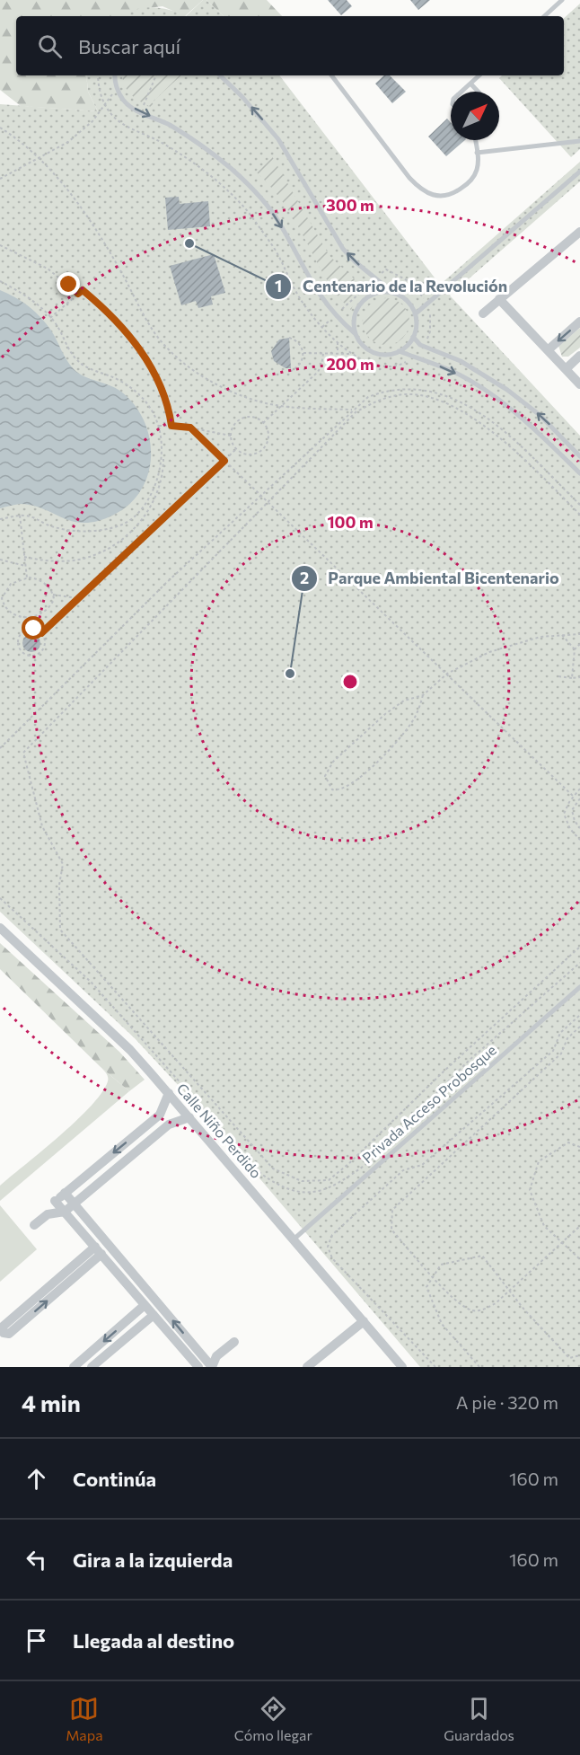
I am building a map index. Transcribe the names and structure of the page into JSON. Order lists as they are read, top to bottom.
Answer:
{
  "streets": {
    "street": ["Calle Niño Perdido"],
    "lane": ["Privada Acceso Probosque"]
  },
  "crossings": [
    ["Privada Acceso Probosque", "Calle Niño Perdido"]
  ],
  "places": ["Centenario de la Revolución", "Parque Ambiental Bicentenario"],
  "north": "top right",
  "page": {
    "search": "Buscar aquí",
    "heading": ["4 min", "A pie · 320 m"],
    "list": [
      ["Continúa", "160 m"],
      ["Gira a la izquierda", "160 m"],
      "Llegada al destino"
    ],
    "nav": ["Mapa", "Cómo llegar", "Guardados"]
  },
  "rings": ["300 m", "200 m", "100 m"]
}
